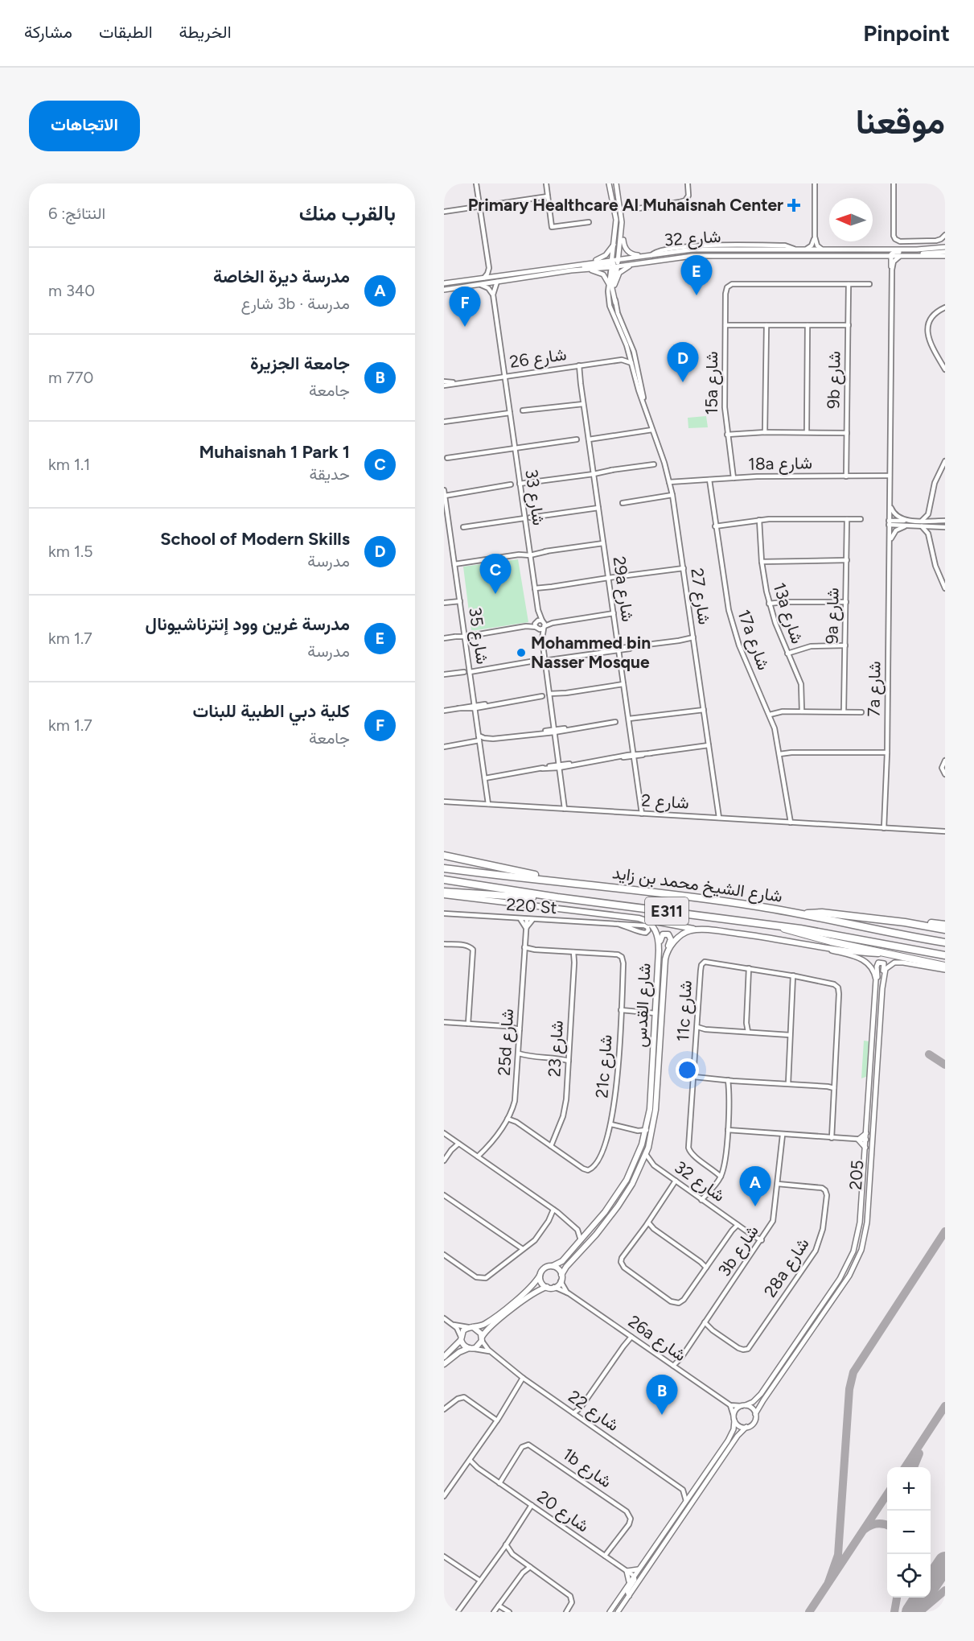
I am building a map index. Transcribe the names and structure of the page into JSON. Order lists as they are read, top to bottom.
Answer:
{
  "streets": {
    "highway": ["شارع الشيخ محمد بن زايد", "E311"],
    "main road": ["شارع القدس"],
    "street": [
      "شارع 32",
      "شارع 26",
      "9b شارع",
      "15a شارع",
      "18a شارع",
      "شارع 33",
      "29a شارع",
      "شارع 27",
      "13a شارع",
      "9a شارع",
      "شارع 35",
      "17a شارع",
      "7a شارع",
      "شارع 2",
      "220 St",
      "11c شارع",
      "25d شارع",
      "شارع 23",
      "21c شارع",
      "205",
      "3b شارع",
      "28a شارع",
      "26a شارع",
      "شارع 22",
      "1b شارع",
      "شارع 20"
    ]
  },
  "crossings": [
    ["شارع 32", "شارع 33"],
    ["شارع 32", "شارع 27"],
    ["شارع 32", "شارع القدس"],
    ["شارع 32", "3b شارع"],
    ["شارع 26", "شارع 33"],
    ["شارع 26", "29a شارع"],
    ["شارع 26", "شارع 27"],
    ["9b شارع", "15a شارع"],
    ["9b شارع", "18a شارع"],
    ["15a شارع", "18a شارع"],
    ["18a شارع", "شارع 27"],
    ["18a شارع", "17a شارع"],
    ["18a شارع", "7a شارع"],
    ["29a شارع", "شارع 2"],
    ["شارع 27", "شارع 2"],
    ["شارع 35", "شارع 2"],
    ["17a شارع", "شارع 2"],
    ["7a شارع", "شارع 2"],
    ["220 St", "25d شارع"],
    ["شارع القدس", "205"],
    ["شارع القدس", "26a شارع"],
    ["شارع 23", "21c شارع"],
    ["3b شارع", "28a شارع"],
    ["3b شارع", "26a شارع"],
    ["1b شارع", "شارع 20"]
  ],
  "places": {
    "health": ["Primary Healthcare Al Muhaisnah Center"],
    "other": ["Mohammed bin Nasser Mosque"]
  },
  "north": "left",
  "page": {
    "header": "Pinpoint",
    "nav": ["الخريطة", "الطبقات", "مشاركة"],
    "title": "موقعنا",
    "buttons": "الاتجاهات",
    "heading": ["بالقرب منك", "النتائج: 6"],
    "list": [
      {
        "mark": "A",
        "name": "مدرسة ديرة الخاصة",
        "note": "مدرسة · 3b شارع",
        "value": "340 m"
      },
      {
        "mark": "B",
        "name": "جامعة الجزيرة",
        "note": "جامعة",
        "value": "770 m"
      },
      {
        "mark": "C",
        "name": "Muhaisnah 1 Park 1",
        "note": "حديقة",
        "value": "1.1 km"
      },
      {
        "mark": "D",
        "name": "School of Modern Skills",
        "note": "مدرسة",
        "value": "1.5 km"
      },
      {
        "mark": "E",
        "name": "مدرسة غرين وود إنترناشيونال",
        "note": "مدرسة",
        "value": "1.7 km"
      },
      {
        "mark": "F",
        "name": "كلية دبي الطبية للبنات",
        "note": "جامعة",
        "value": "1.7 km"
      }
    ],
    "pins": [
      "E",
      "F",
      "D",
      "C",
      "A",
      "B"
    ],
    "map_buttons": ["+", "−"]
  }
}
